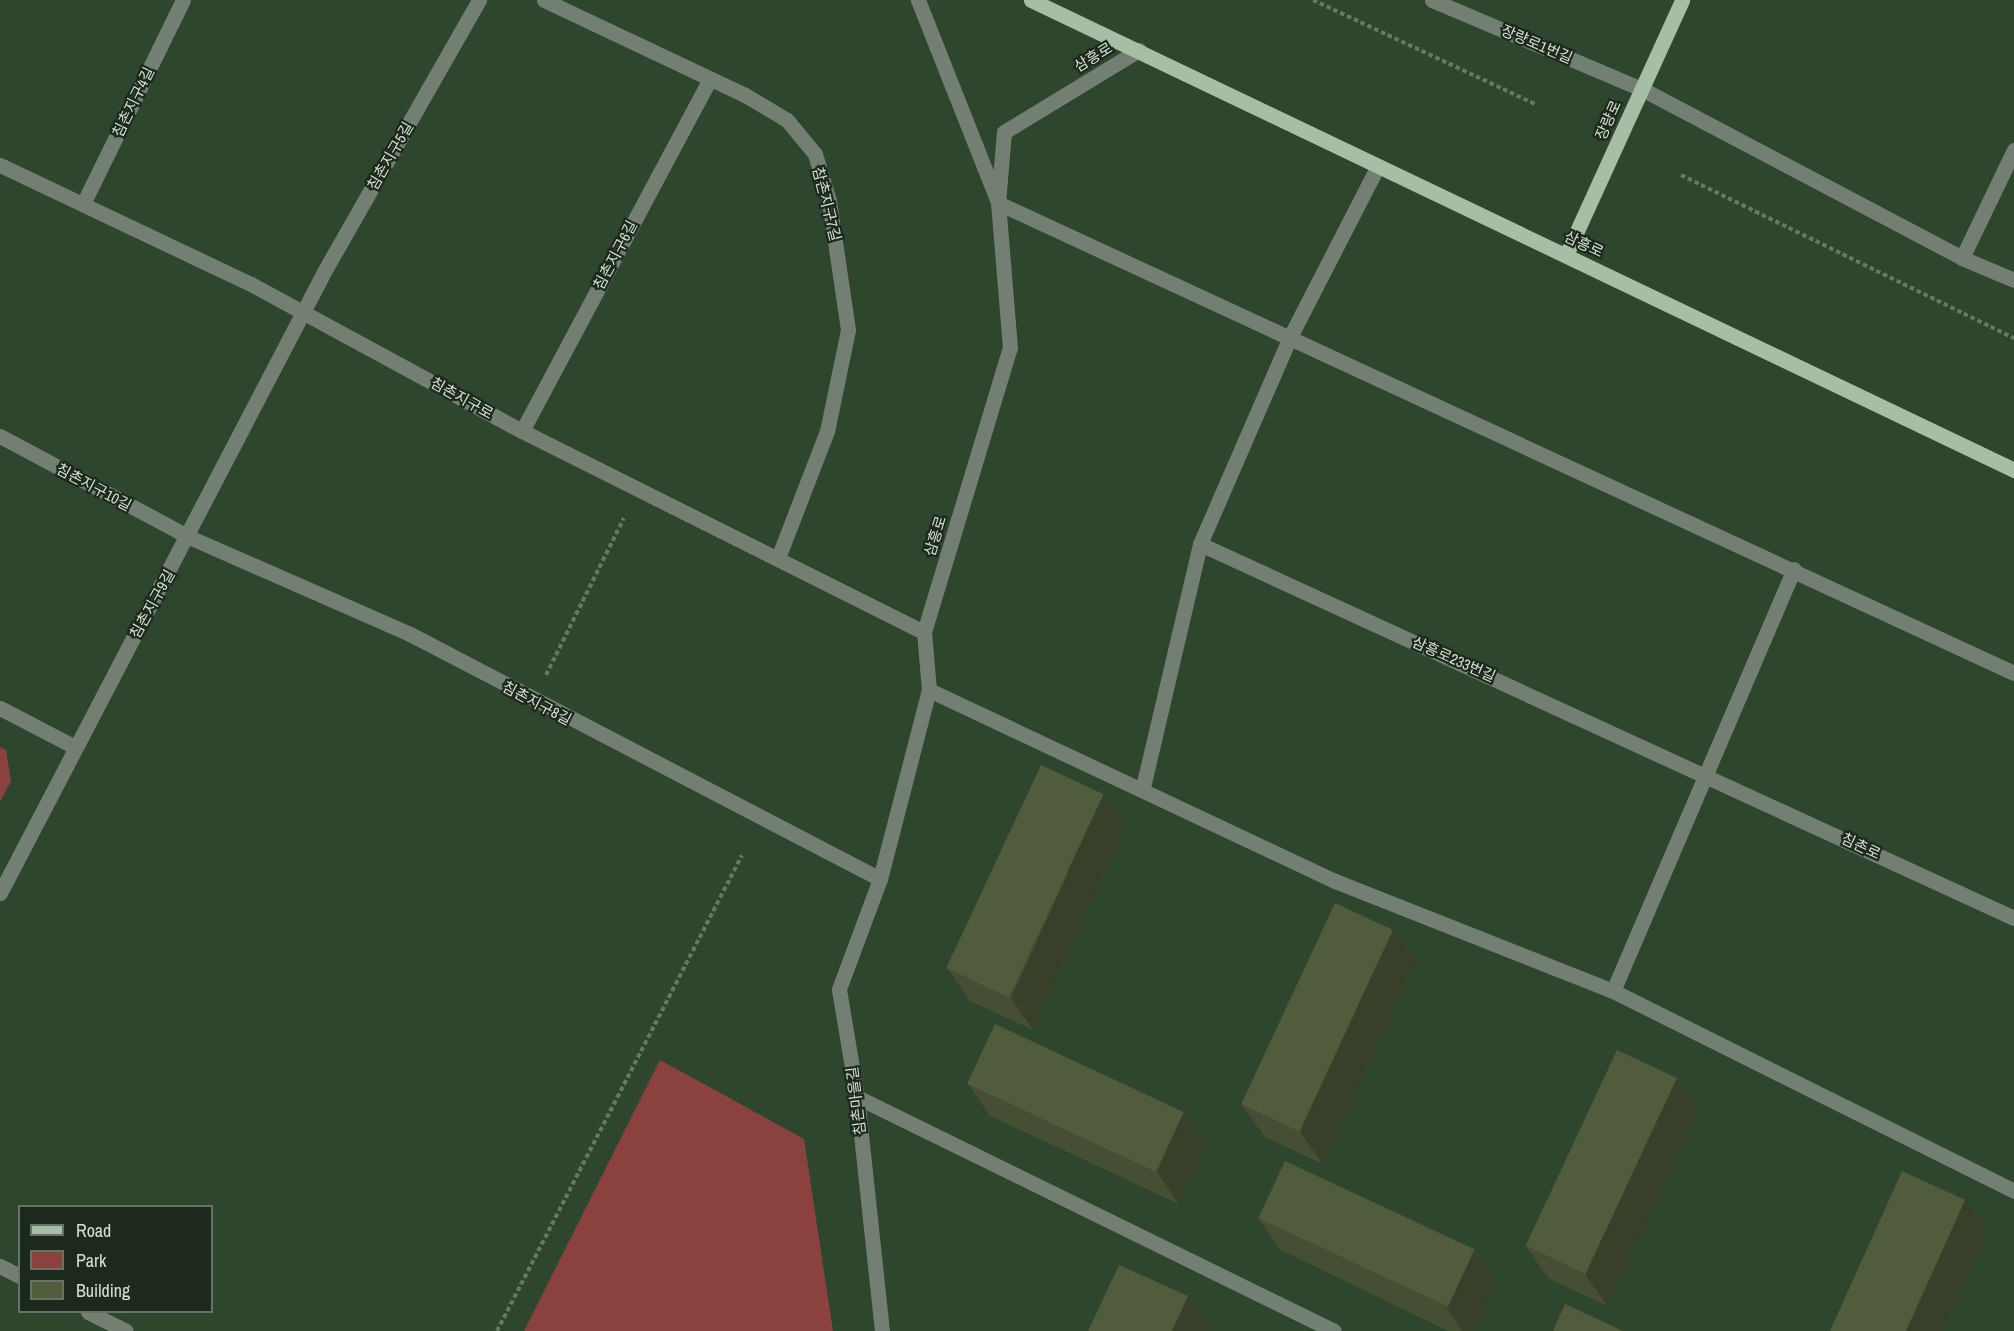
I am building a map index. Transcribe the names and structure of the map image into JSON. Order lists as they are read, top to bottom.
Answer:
{
  "streets": {
    "main road": ["삼흥로", "장량로"],
    "street": [
      "장량로1번길",
      "침촌지구4길",
      "침촌지구5길",
      "참촌지구7길",
      "침촌지구6길",
      "침촌지구로",
      "침촌지구10길",
      "침촌지구9길",
      "삼흥로233번길",
      "침촌지구8길",
      "침촌로",
      "침촌마을길"
    ]
  },
  "crossings": [
    ["장량로1번길", "장량로"],
    ["삼흥로", "장량로"],
    ["삼흥로", "침촌지구로"],
    ["삼흥로", "침촌지구8길"],
    ["삼흥로", "침촌마을길"],
    ["침촌지구4길", "침촌지구로"],
    ["침촌지구5길", "침촌지구로"],
    ["침촌지구5길", "침촌지구9길"],
    ["참촌지구7길", "침촌지구6길"],
    ["참촌지구7길", "침촌지구로"],
    ["침촌지구6길", "침촌지구로"],
    ["침촌지구로", "침촌지구9길"],
    ["침촌지구10길", "침촌지구9길"],
    ["침촌지구10길", "침촌지구8길"],
    ["침촌지구9길", "침촌지구8길"],
    ["삼흥로233번길", "침촌로"],
    ["침촌지구8길", "침촌마을길"]
  ],
  "legend": ["Road", "Park", "Building"]
}
